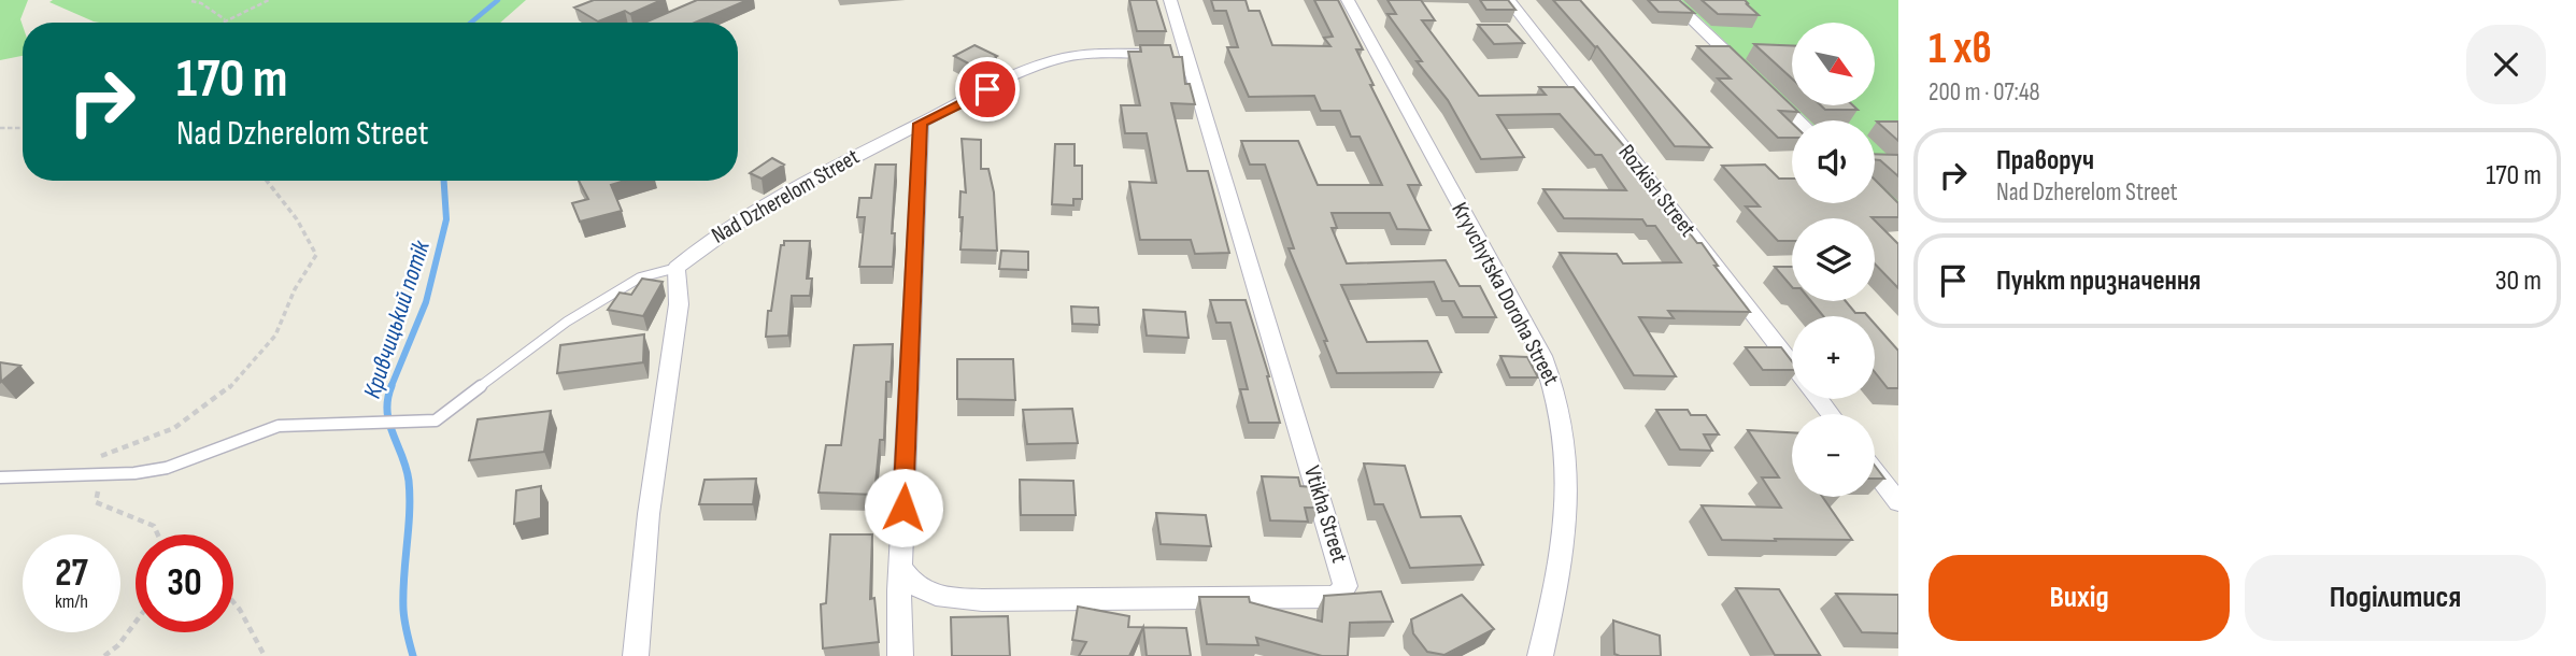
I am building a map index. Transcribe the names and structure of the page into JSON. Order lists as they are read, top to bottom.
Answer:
{
  "streets": {
    "street": [
      "Rozkish Street",
      "Nad Dzherelom Street",
      "Kryvchytska Doroha Street",
      "Vtikha Street"
    ]
  },
  "crossings": [
    ["Nad Dzherelom Street", "Vtikha Street"]
  ],
  "water": ["Кривчицький потік"],
  "north": "bottom right",
  "page": {
    "heading": ["1 хв", "200 m · 07:48"],
    "map_buttons": ["+", "−"],
    "turn": ["170 m", "Nad Dzherelom Street"],
    "list": [
      {
        "name": "Праворуч",
        "note": "Nad Dzherelom Street",
        "value": "170 m"
      },
      {
        "name": "Пункт призначення",
        "value": "30 m"
      }
    ],
    "speed": "27 km/h",
    "limit": "30",
    "buttons": ["Вихід", "Поділитися"]
  }
}
